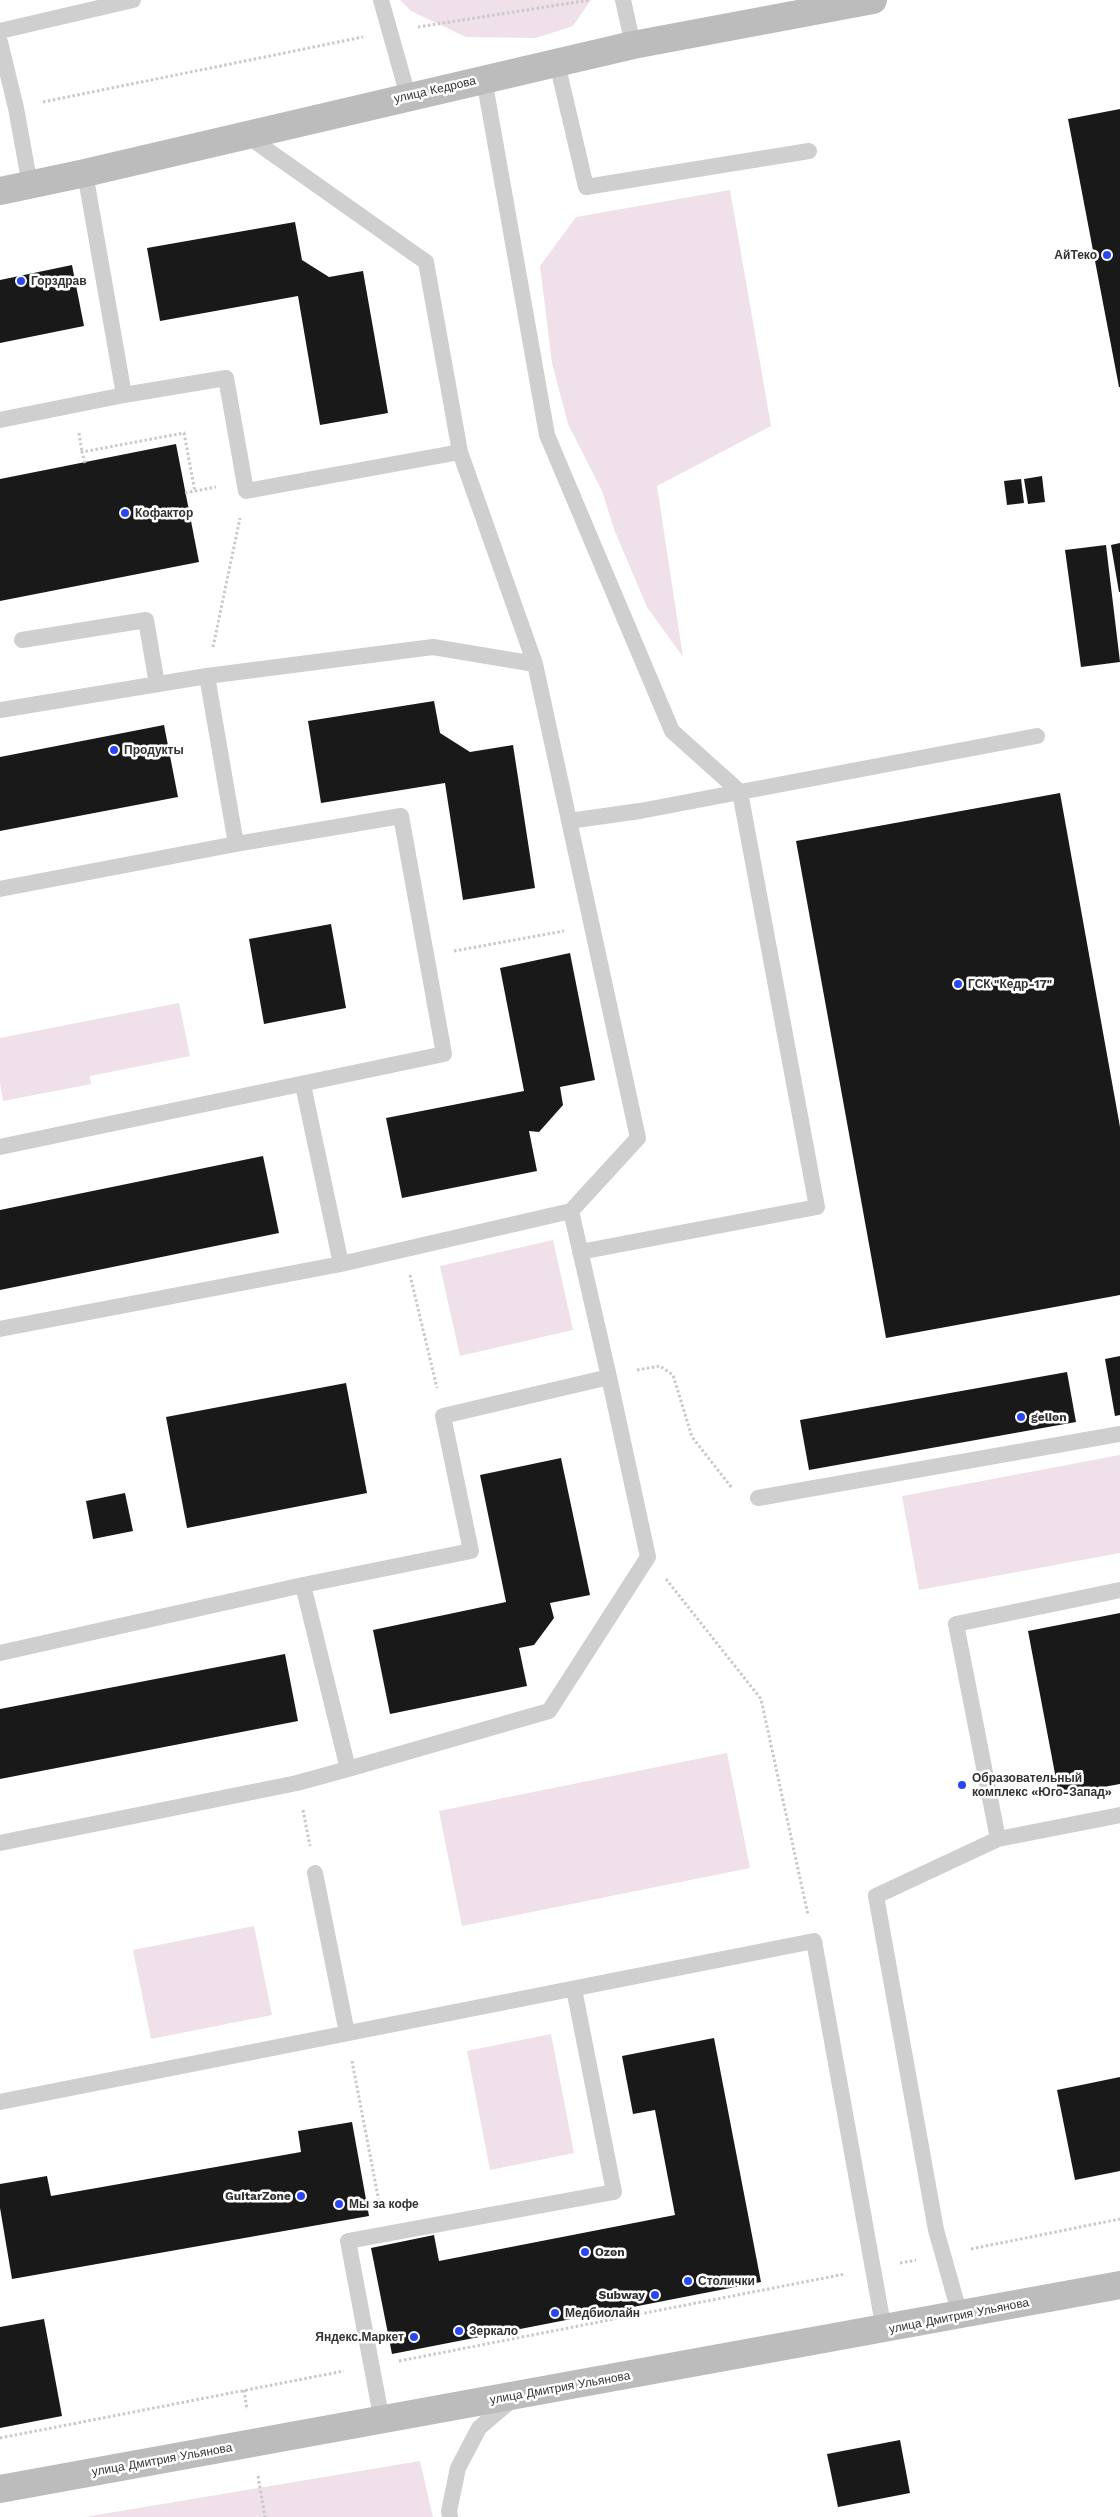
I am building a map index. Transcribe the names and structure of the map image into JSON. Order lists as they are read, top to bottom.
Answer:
{
  "streets": {
    "main road": ["улица Кедрова", "улица Дмитрия Ульянова"]
  },
  "places": [
    "АйТеко",
    "Горздрав",
    "Кофактор",
    "Продукты",
    "ГСК \"Кедр-17\"",
    "gelion",
    "Образовательный комплекс «Юго-Запад»",
    "GuitarZone",
    "Мы за кофе",
    "Ozon",
    "Столички",
    "Subway",
    "Медбиолайн",
    "Зеркало",
    "Яндекс.Маркет"
  ]
}
